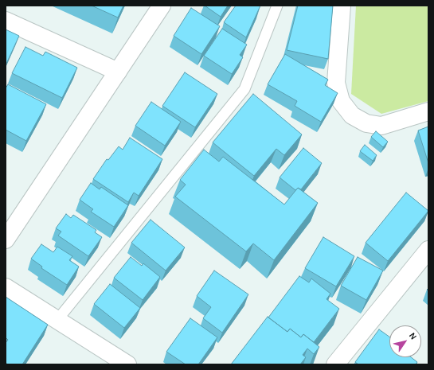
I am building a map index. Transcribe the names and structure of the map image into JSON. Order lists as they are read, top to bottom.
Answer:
{
  "north": "top right"
}
